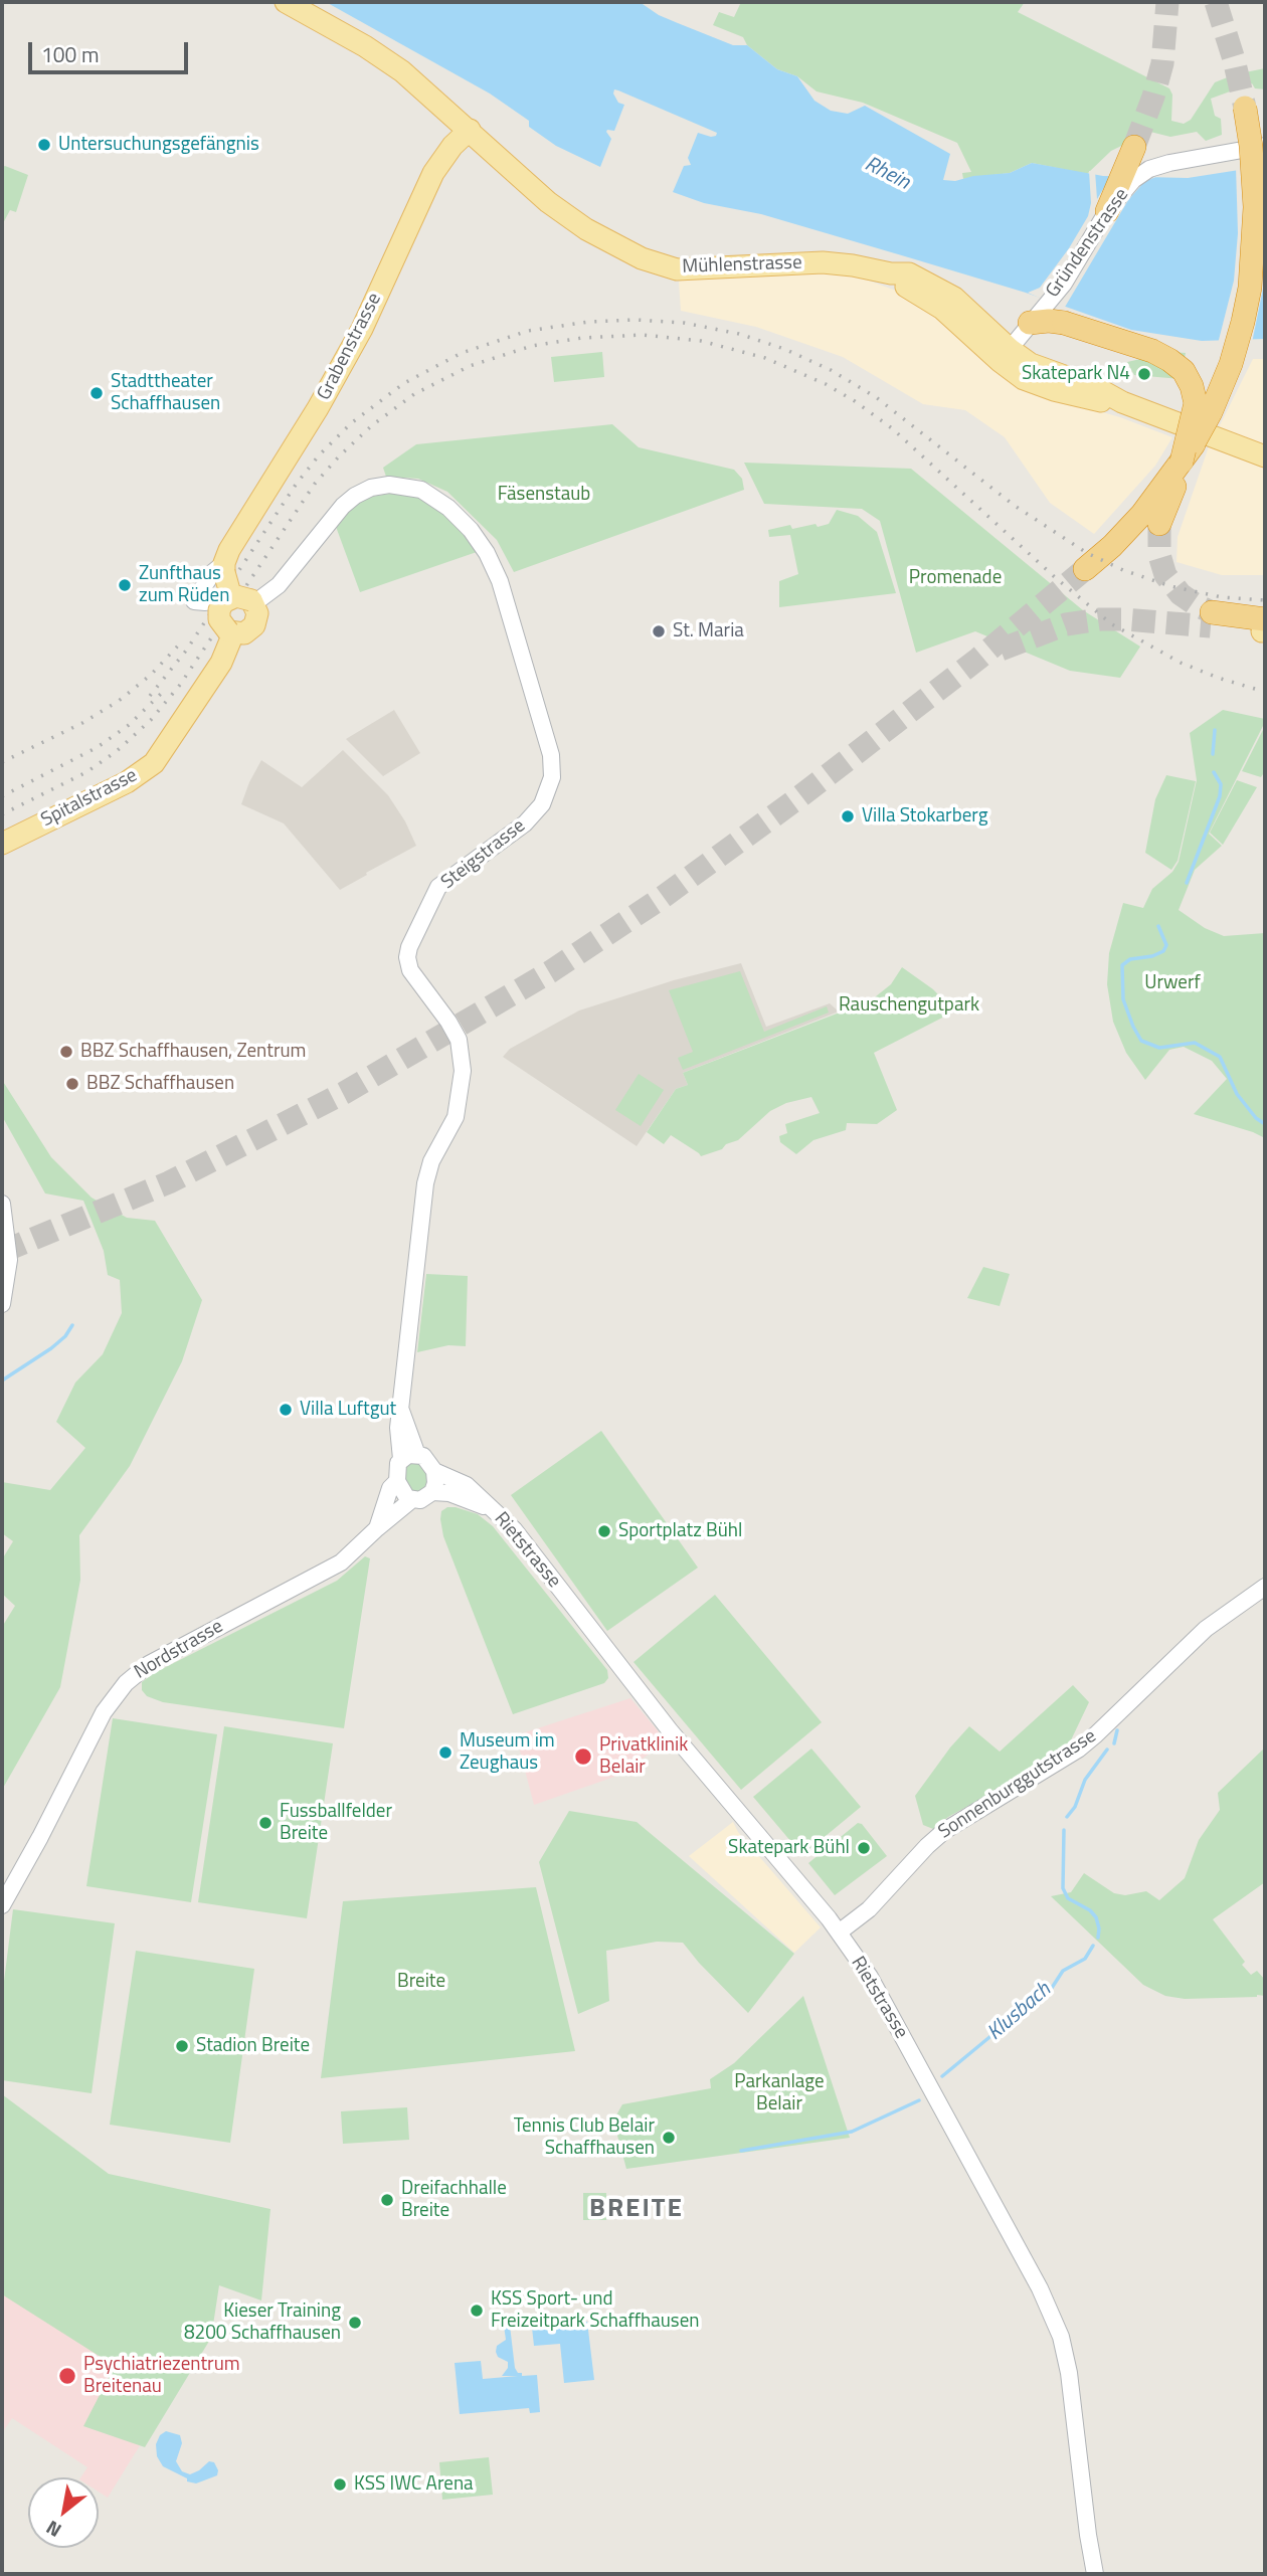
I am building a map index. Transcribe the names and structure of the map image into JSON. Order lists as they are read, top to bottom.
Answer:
{
  "streets": {
    "main road": ["Mühlenstrasse", "Grabenstrasse", "Spitalstrasse"],
    "street": [
      "Gründenstrasse",
      "Steigstrasse",
      "Rietstrasse",
      "Nordstrasse",
      "Sonnenburggutstrasse"
    ]
  },
  "crossings": [
    ["Gründenstrasse", "Mühlenstrasse"],
    ["Mühlenstrasse", "Grabenstrasse"],
    ["Spitalstrasse", "Steigstrasse"],
    ["Steigstrasse", "Rietstrasse"],
    ["Steigstrasse", "Nordstrasse"],
    ["Rietstrasse", "Nordstrasse"],
    ["Rietstrasse", "Sonnenburggutstrasse"]
  ],
  "districts": ["BREITE"],
  "water": ["Rhein", "Klusbach"],
  "parks": [
    "Fäsenstaub",
    "Promenade",
    "Urwerf",
    "Rauschengutpark",
    "Breite",
    "Parkanlage Belair"
  ],
  "places": [
    "Untersuchungsgefängnis",
    "Skatepark N4",
    "Stadttheater Schaffhausen",
    "Zunfthaus zum Rüden",
    "St. Maria",
    "Villa Stokarberg",
    "BBZ Schaffhausen, Zentrum",
    "BBZ Schaffhausen",
    "Villa Luftgut",
    "Sportplatz Bühl",
    "Museum im Zeughaus",
    "Privatklinik Belair",
    "Fussballfelder Breite",
    "Skatepark Bühl",
    "Stadion Breite",
    "Tennis Club Belair Schaffhausen",
    "Dreifachhalle Breite",
    "KSS Sport- und Freizeitpark Schaffhausen",
    "Kieser Training 8200 Schaffhausen",
    "Psychiatriezentrum Breitenau",
    "KSS IWC Arena"
  ],
  "scale_bar": "100 m",
  "north": "bottom left"
}
